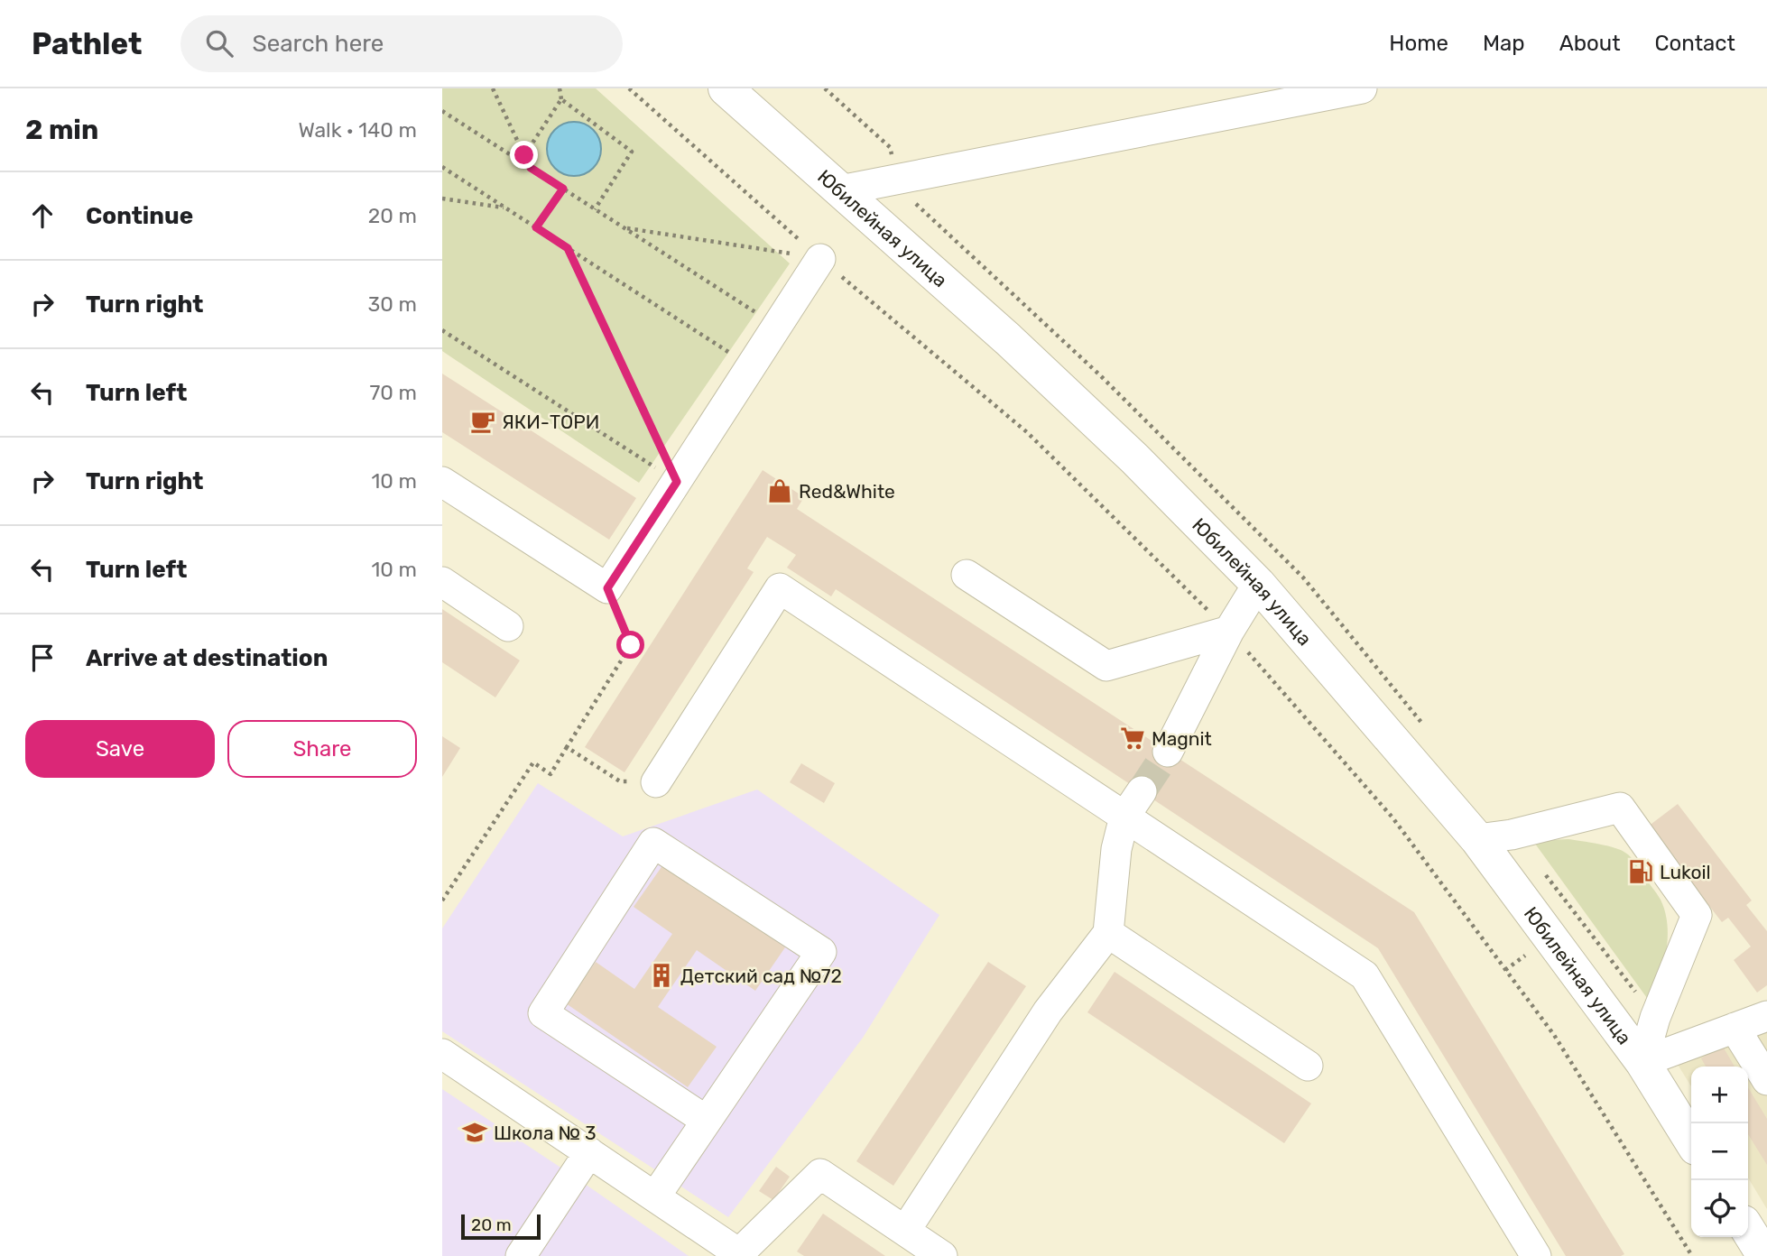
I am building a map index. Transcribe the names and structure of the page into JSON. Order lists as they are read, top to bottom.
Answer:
{
  "streets": {
    "main road": ["Юбилейная улица"]
  },
  "places": {
    "cafe": ["ЯКИ-ТОРИ"],
    "shop": ["Red&White"],
    "supermarket": ["Magnit"],
    "fuel station": ["Lukoil"],
    "building": ["Детский сад №72"],
    "school or university": ["Школа № 3"]
  },
  "scale_bar": "20 m",
  "page": {
    "header": "Pathlet",
    "search": "Search here",
    "nav": [
      "Home",
      "Map",
      "About",
      "Contact"
    ],
    "heading": ["2 min", "Walk · 140 m"],
    "list": [
      ["Continue", "20 m"],
      ["Turn right", "30 m"],
      ["Turn left", "70 m"],
      ["Turn right", "10 m"],
      ["Turn left", "10 m"],
      "Arrive at destination"
    ],
    "buttons": ["Save", "Share"],
    "map_buttons": ["+", "−"],
    "scale": "20 m"
  }
}
